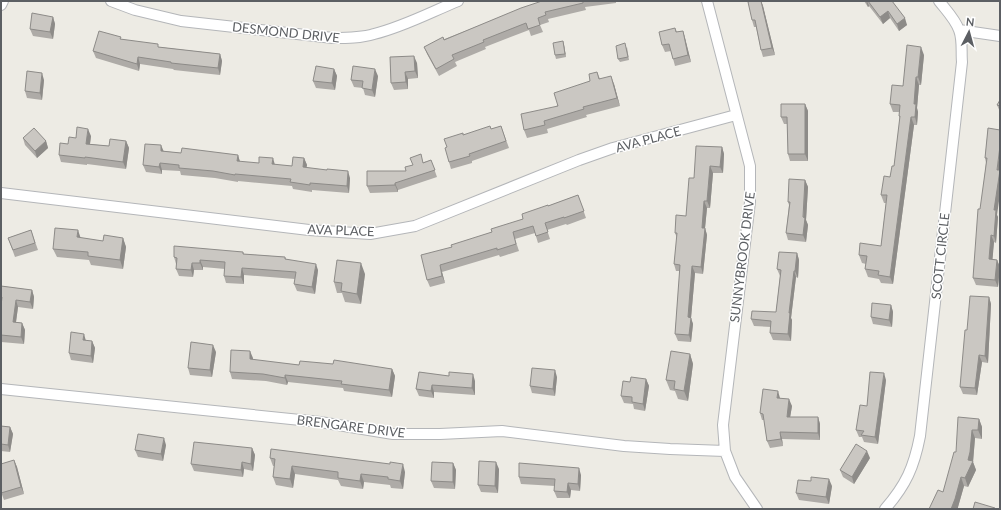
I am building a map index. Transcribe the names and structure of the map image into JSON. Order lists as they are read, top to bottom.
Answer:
{
  "streets": {
    "street": [
      "DESMOND DRIVE",
      "AVA PLACE",
      "SCOTT CIRCLE",
      "SUNNYBROOK DRIVE",
      "BRENGARE DRIVE"
    ]
  },
  "crossings": [
    ["AVA PLACE", "SUNNYBROOK DRIVE"],
    ["SUNNYBROOK DRIVE", "BRENGARE DRIVE"]
  ],
  "north": "top"
}
